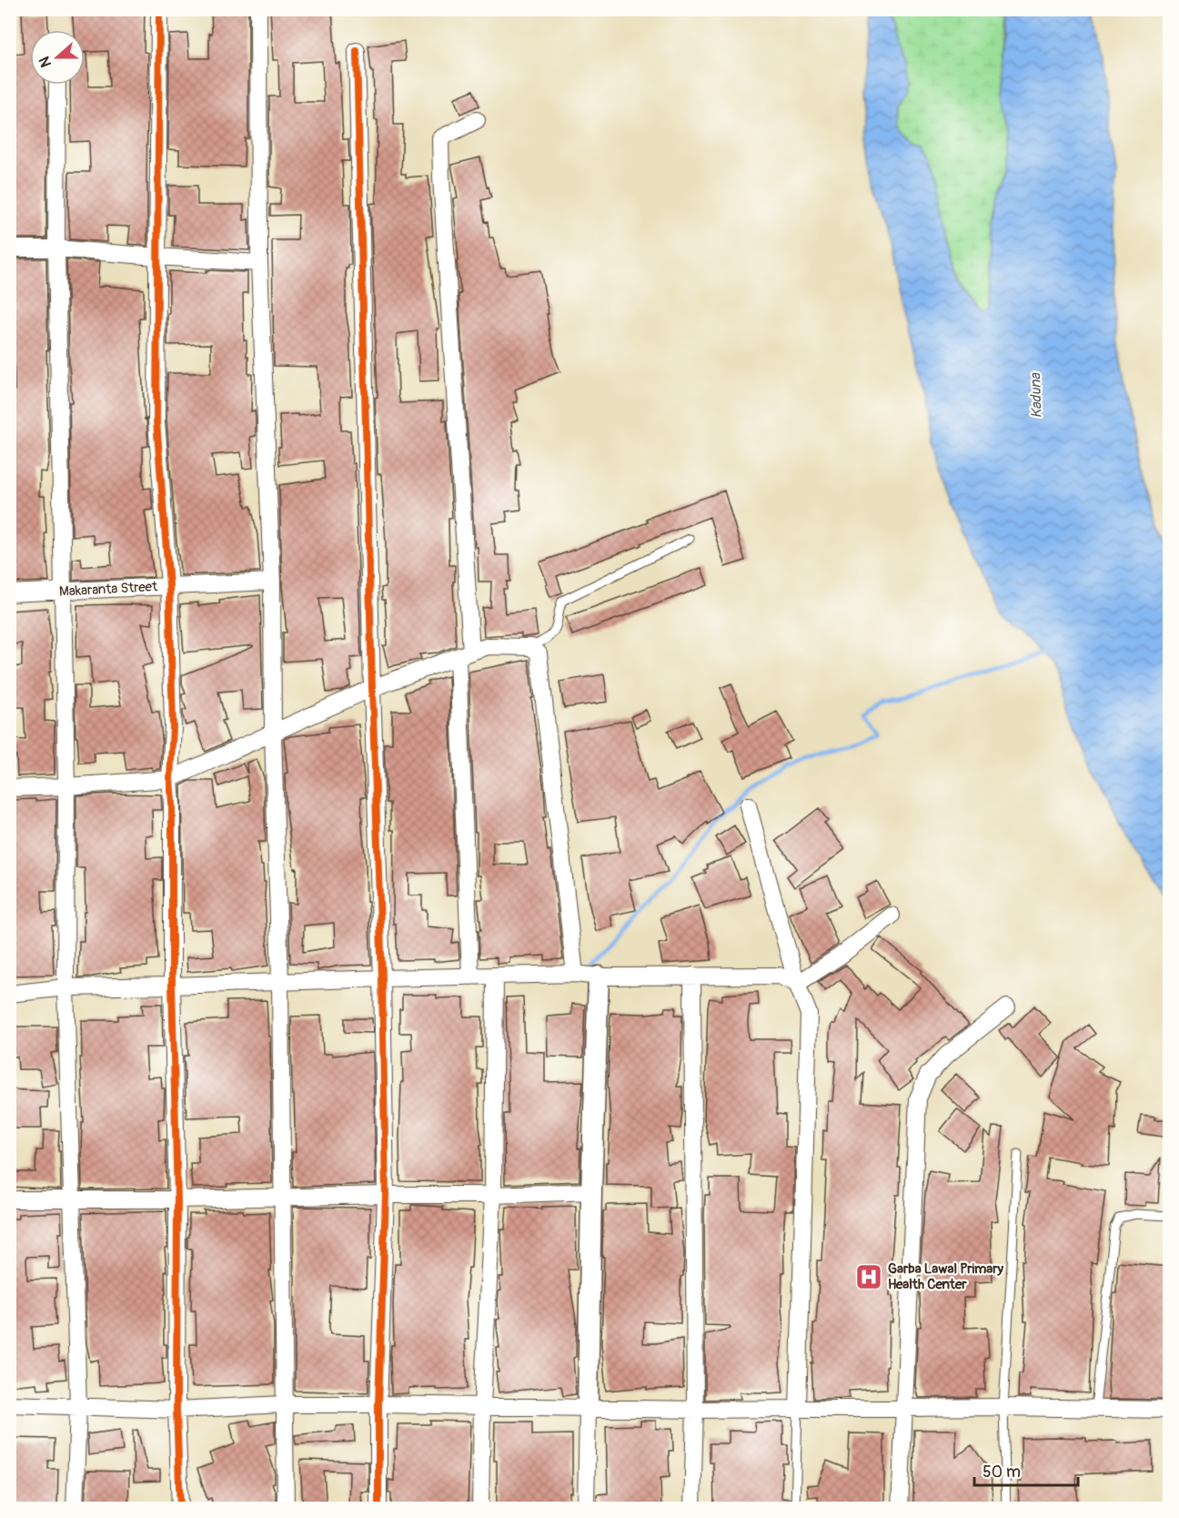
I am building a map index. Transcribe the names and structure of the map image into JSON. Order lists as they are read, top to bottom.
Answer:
{
  "streets": {
    "street": ["Makaranta Street"]
  },
  "water": ["Kaduna"],
  "places": {
    "hospital": ["Garba Lawal Primary Health Center"]
  },
  "scale_bar": "50 m",
  "north": "left"
}
